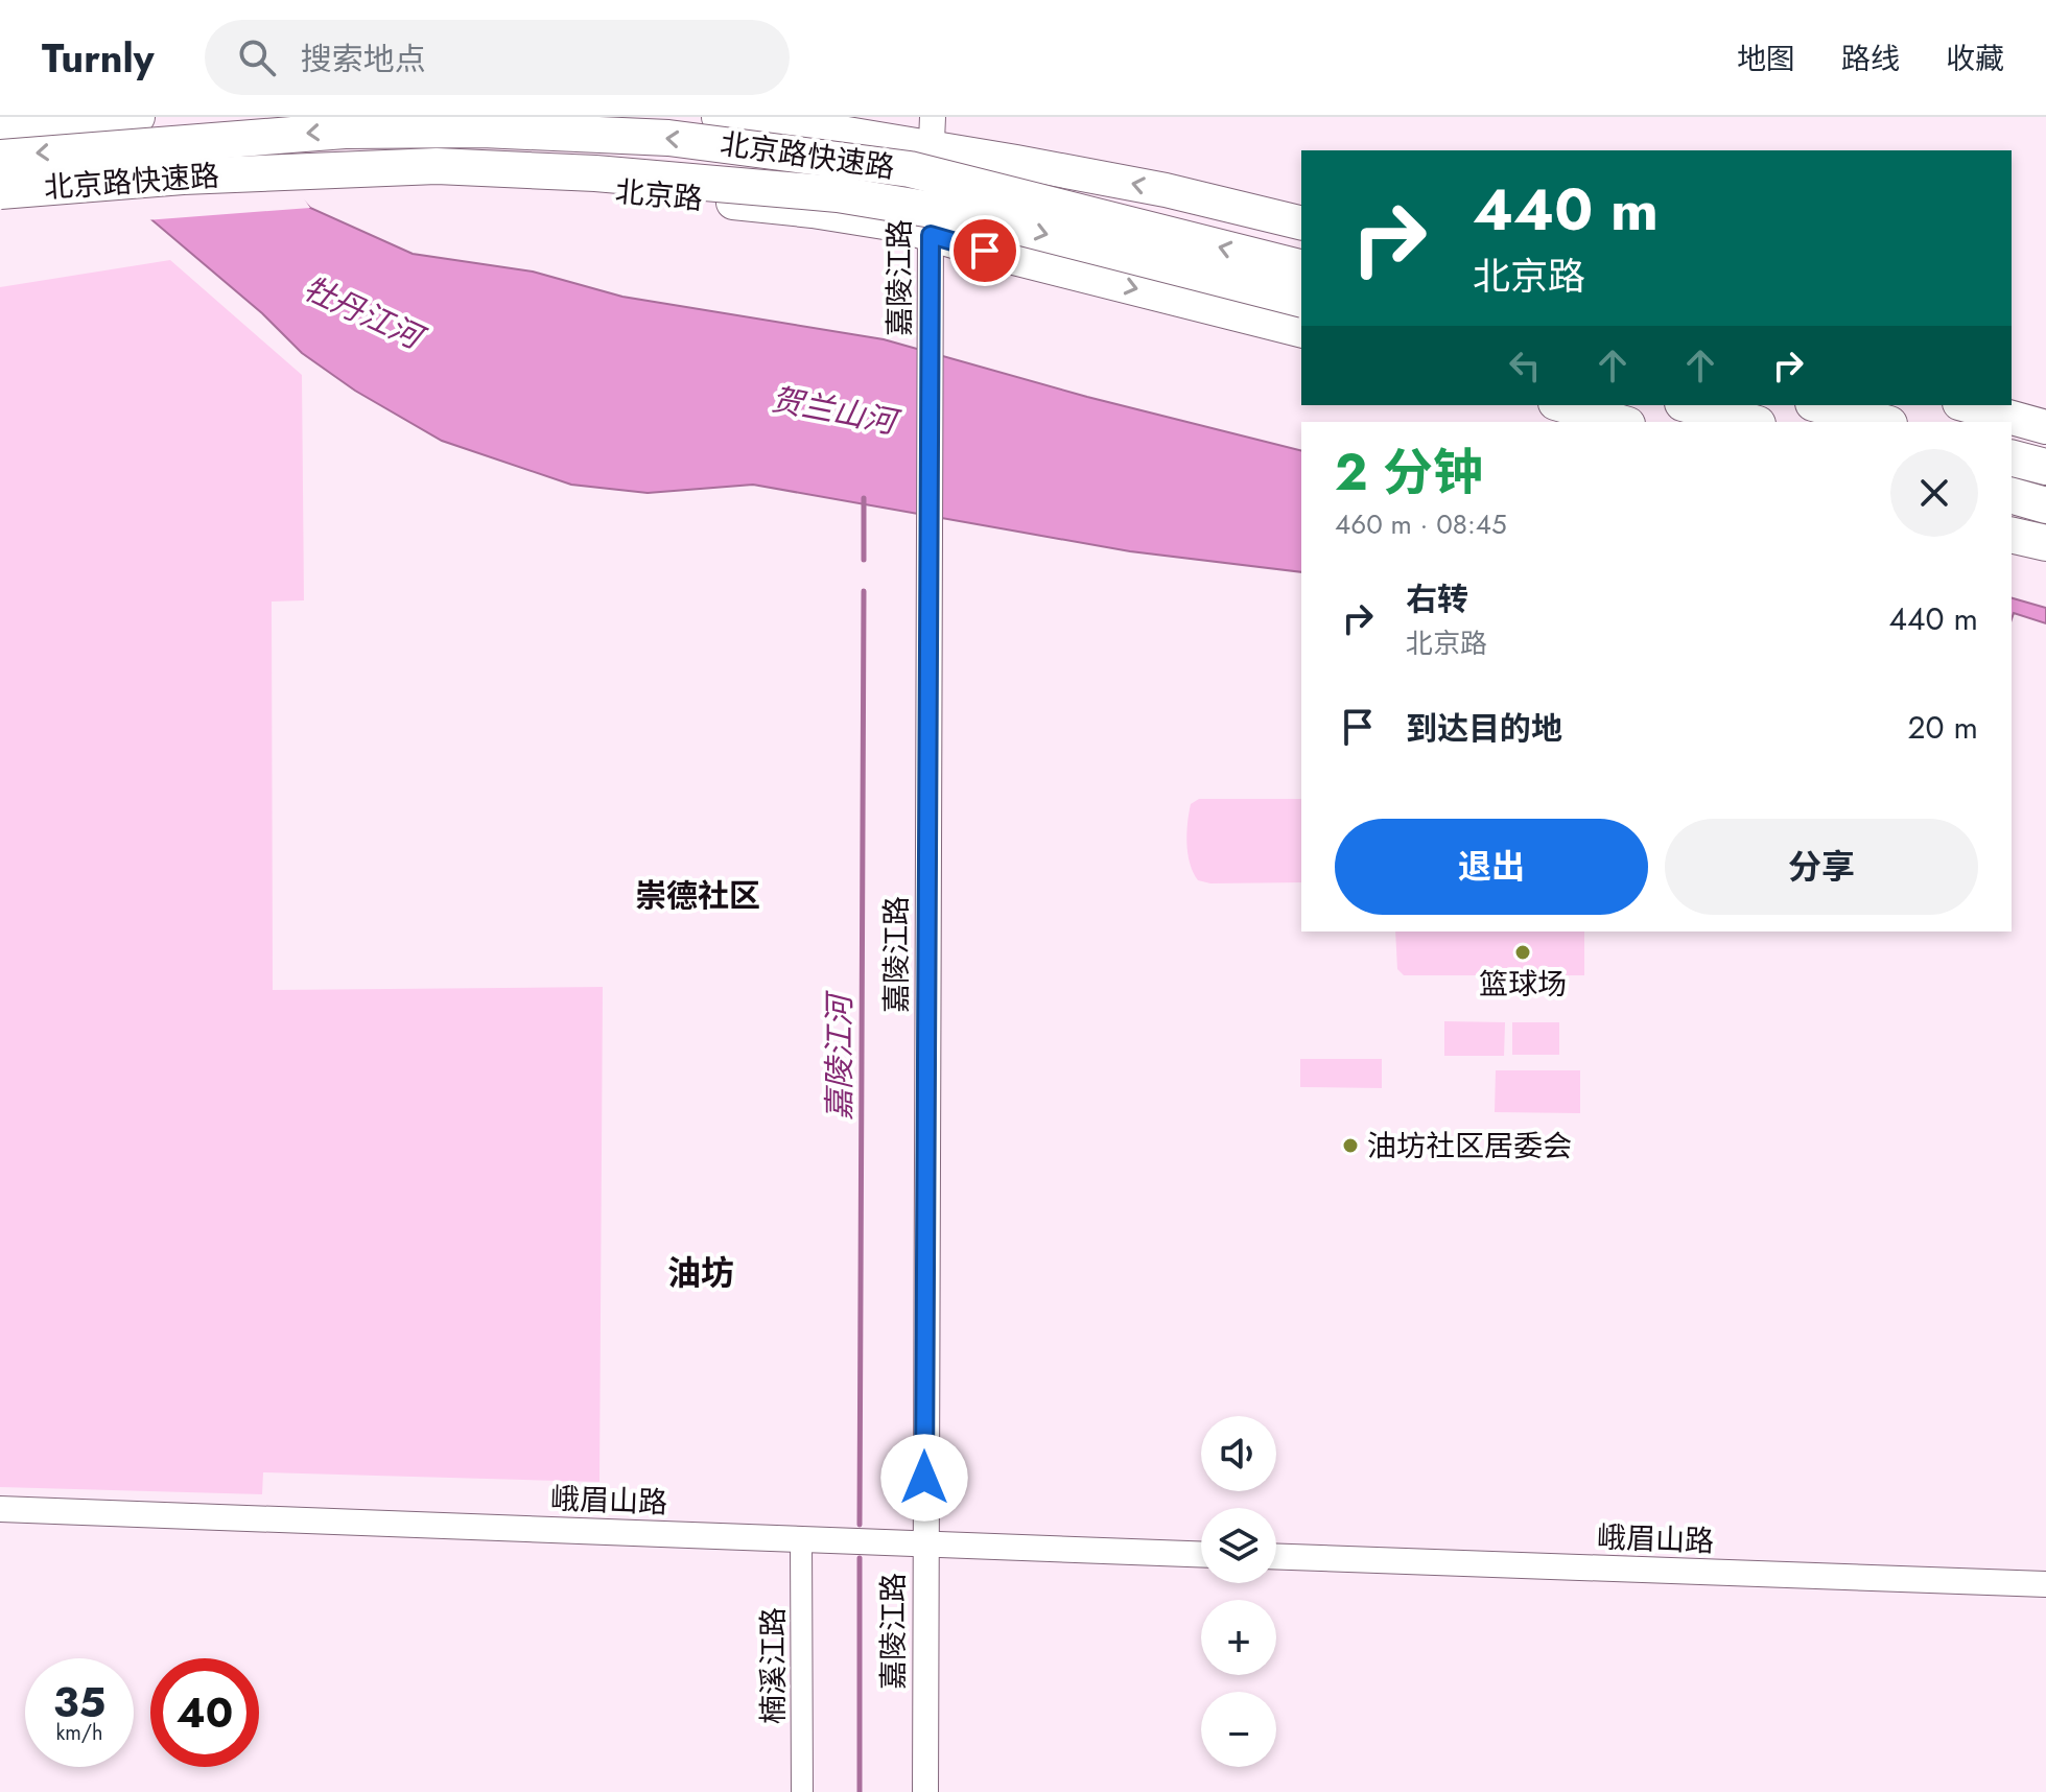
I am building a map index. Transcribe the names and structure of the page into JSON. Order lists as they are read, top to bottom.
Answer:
{
  "streets": {
    "highway": ["北京路快速路"],
    "main road": ["北京路"],
    "street": ["嘉陵江路", "峨眉山路", "楠溪江路"]
  },
  "crossings": [
    ["北京路", "嘉陵江路"],
    ["嘉陵江路", "峨眉山路"],
    ["峨眉山路", "楠溪江路"]
  ],
  "districts": ["崇德社区", "油坊"],
  "water": ["牡丹江河", "贺兰山河", "嘉陵江河"],
  "places": ["篮球场", "油坊社区居委会"],
  "page": {
    "header": "Turnly",
    "search": "搜索地点",
    "nav": ["地图", "路线", "收藏"],
    "turn": ["440 m", "北京路"],
    "heading": ["2 分钟", "460 m · 08:45"],
    "list": [
      {
        "name": "右转",
        "note": "北京路",
        "value": "440 m"
      },
      {
        "name": "到达目的地",
        "value": "20 m"
      }
    ],
    "buttons": ["退出", "分享"],
    "map_buttons": ["+", "−"],
    "speed": "35 km/h",
    "limit": "40"
  }
}
